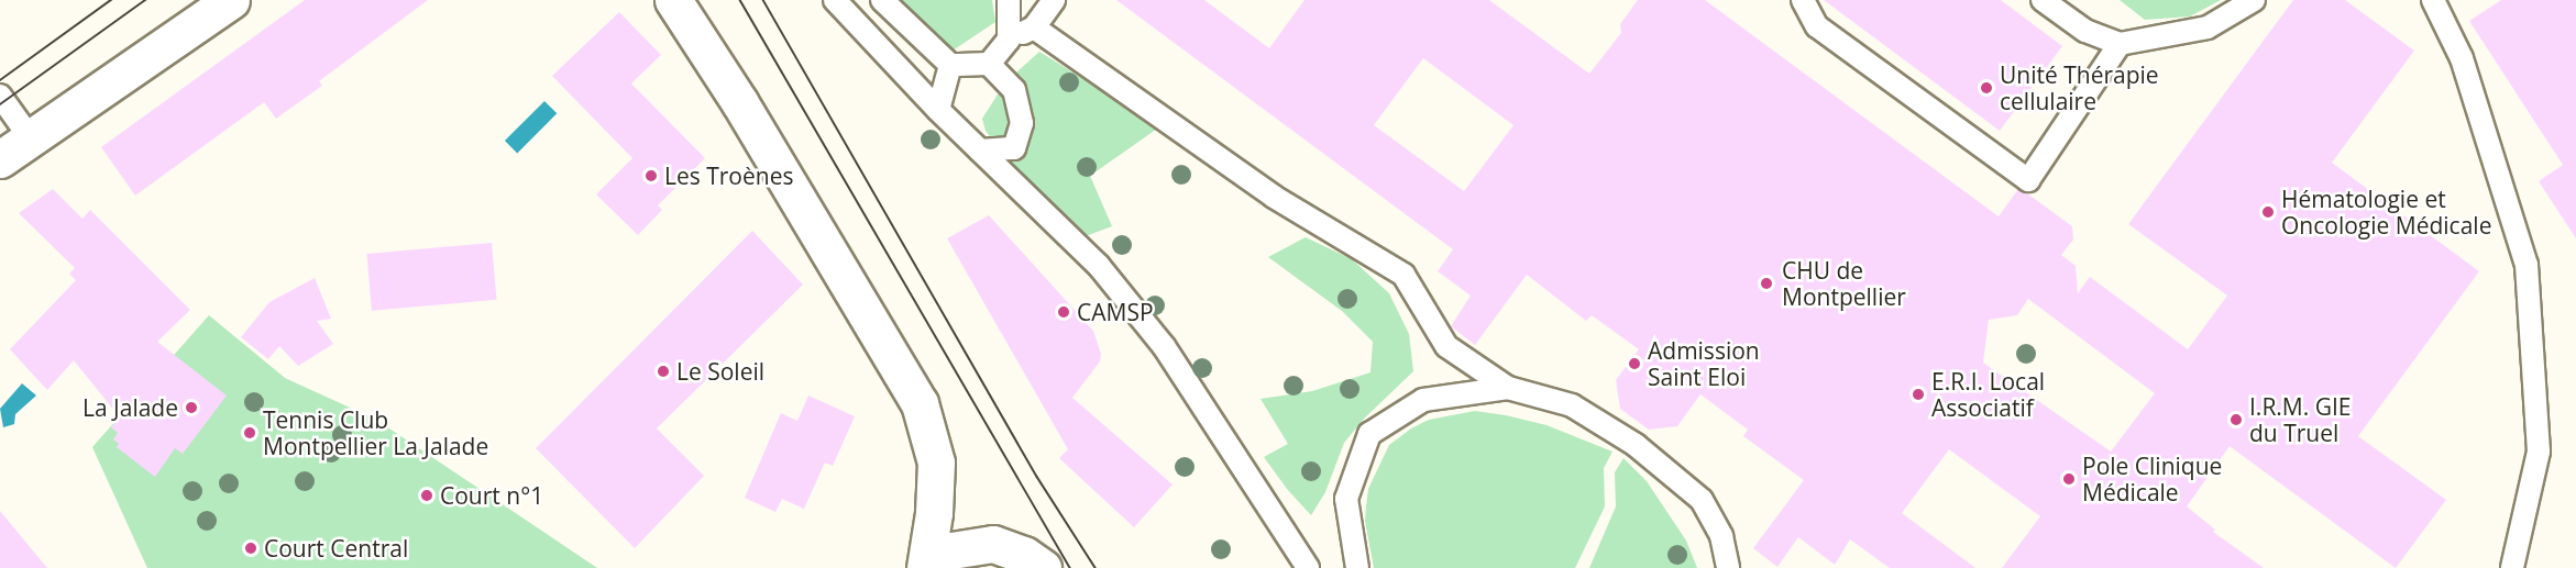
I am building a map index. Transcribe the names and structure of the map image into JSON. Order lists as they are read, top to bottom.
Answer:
{
  "places": [
    "Unité Thérapie cellulaire",
    "Les Troènes",
    "Hématologie et Oncologie Médicale",
    "CHU de Montpellier",
    "CAMSP",
    "Admission Saint Eloi",
    "Le Soleil",
    "E.R.I. Local Associatif",
    "La Jalade",
    "I.R.M. GIE du Truel",
    "Tennis Club Montpellier La Jalade",
    "Pole Clinique Médicale",
    "Court n°1",
    "Court Central"
  ]
}
